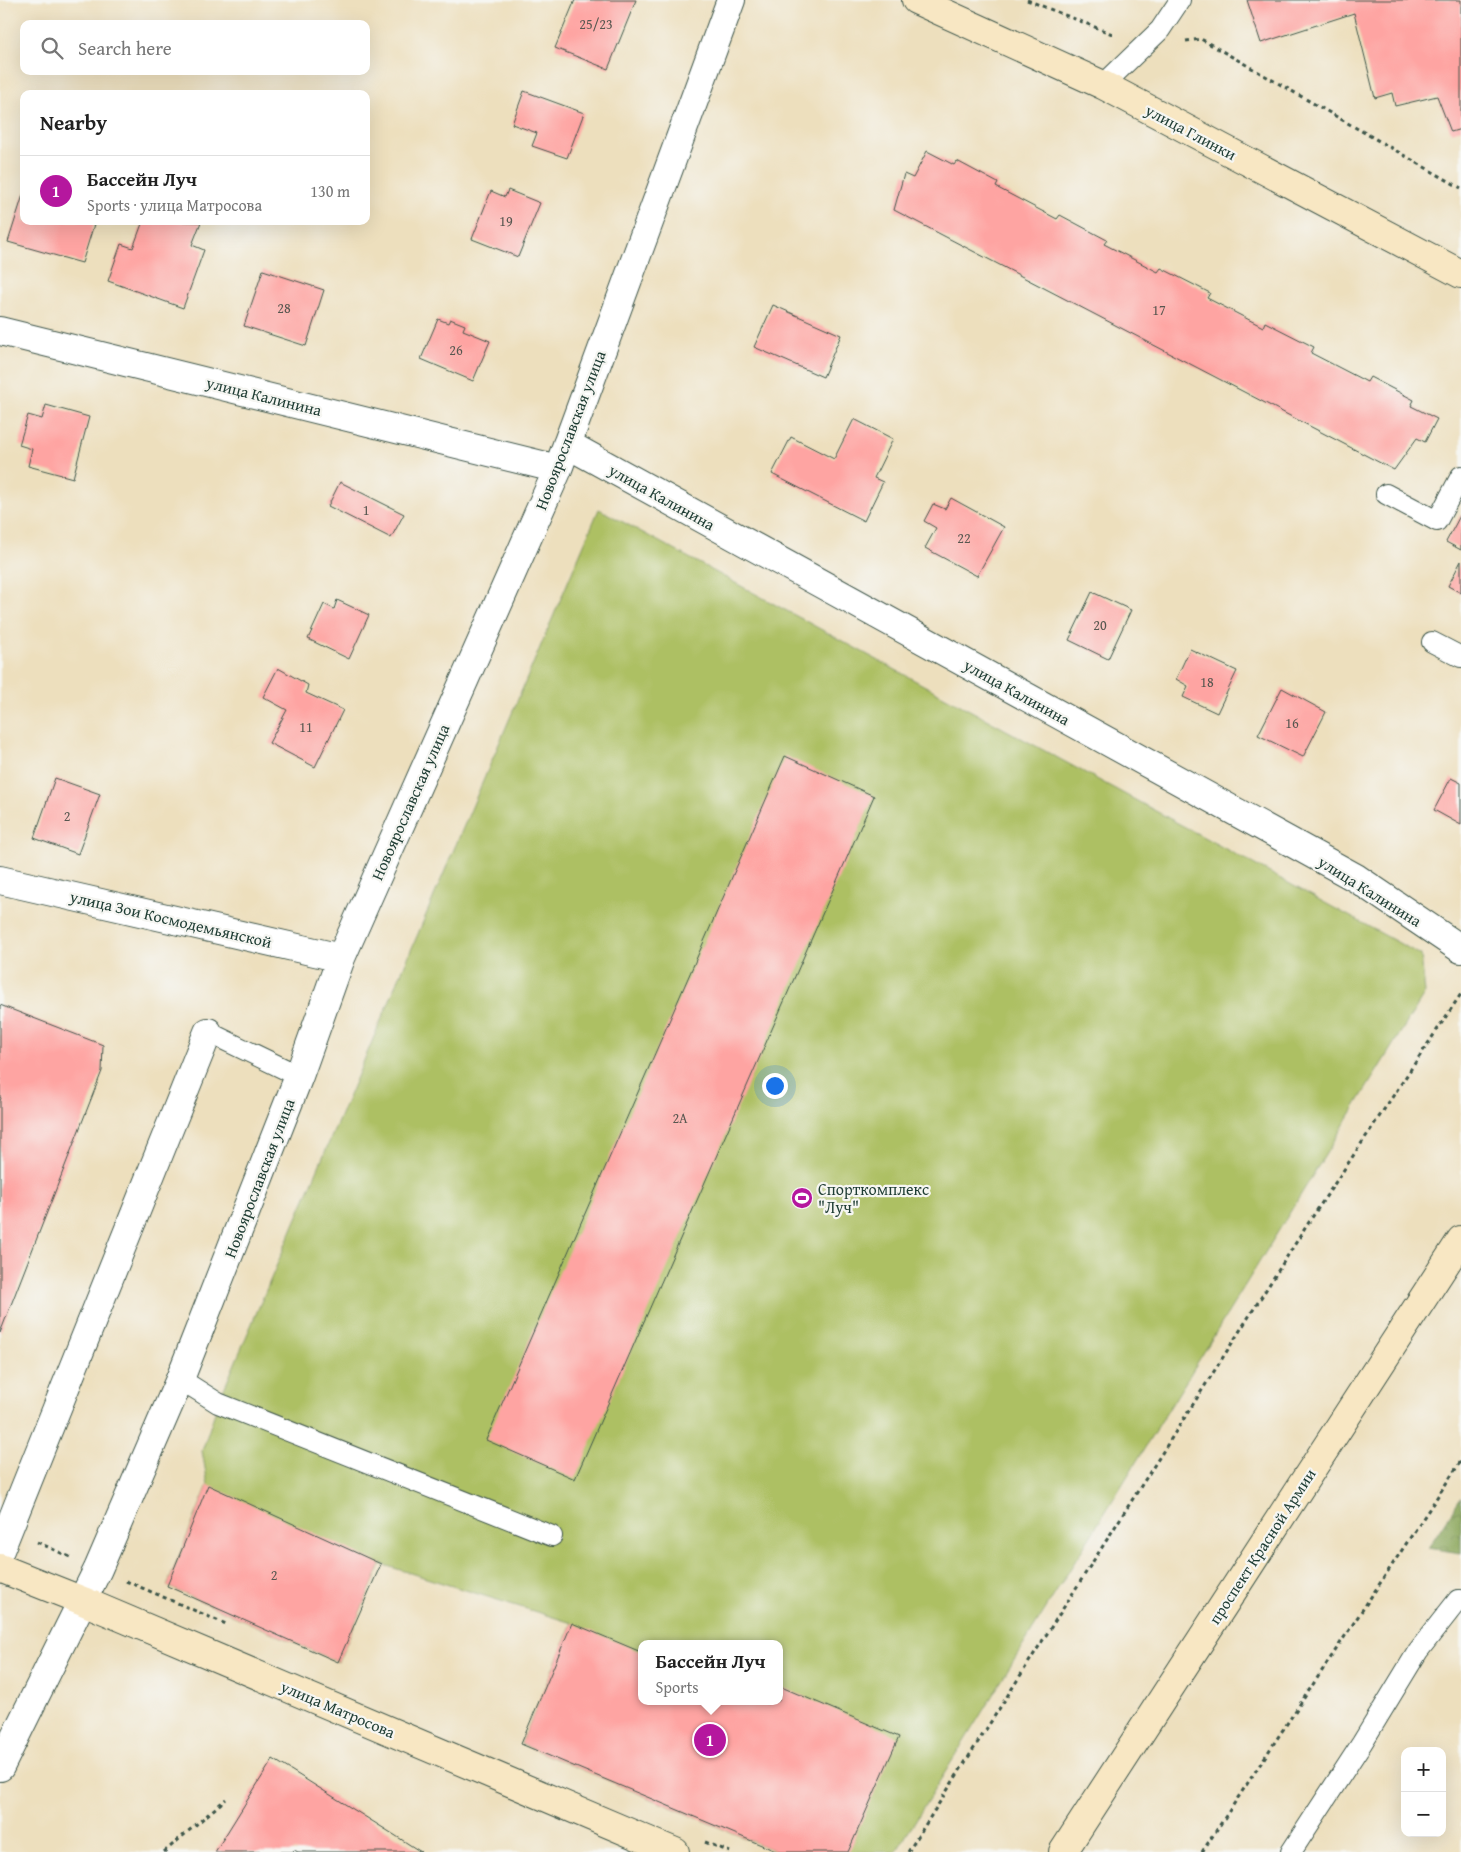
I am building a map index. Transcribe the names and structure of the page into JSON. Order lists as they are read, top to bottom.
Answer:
{
  "streets": {
    "street": [
      "улица Глинки",
      "улица Калинина",
      "Новоярославская улица",
      "улица Зои Космодемьянской",
      "проспект Красной Армии",
      "улица Матросова"
    ]
  },
  "crossings": [
    ["улица Калинина", "Новоярославская улица"],
    ["Новоярославская улица", "улица Зои Космодемьянской"],
    ["Новоярославская улица", "улица Матросова"]
  ],
  "places": {
    "sports": ["Спорткомплекс \"Луч\""]
  },
  "house_numbers": [
    "25/23",
    "19",
    "28",
    "17",
    "26",
    "1",
    "22",
    "20",
    "18",
    "16",
    "11",
    "2",
    "2А",
    "2"
  ],
  "page": {
    "search": "Search here",
    "heading": "Nearby",
    "list": [
      {
        "mark": "1",
        "name": "Бассейн Луч",
        "note": "Sports · улица Матросова",
        "value": "130 m"
      }
    ],
    "popup": ["Бассейн Луч", "Sports"],
    "pins": "1",
    "map_buttons": ["+", "−"]
  }
}
